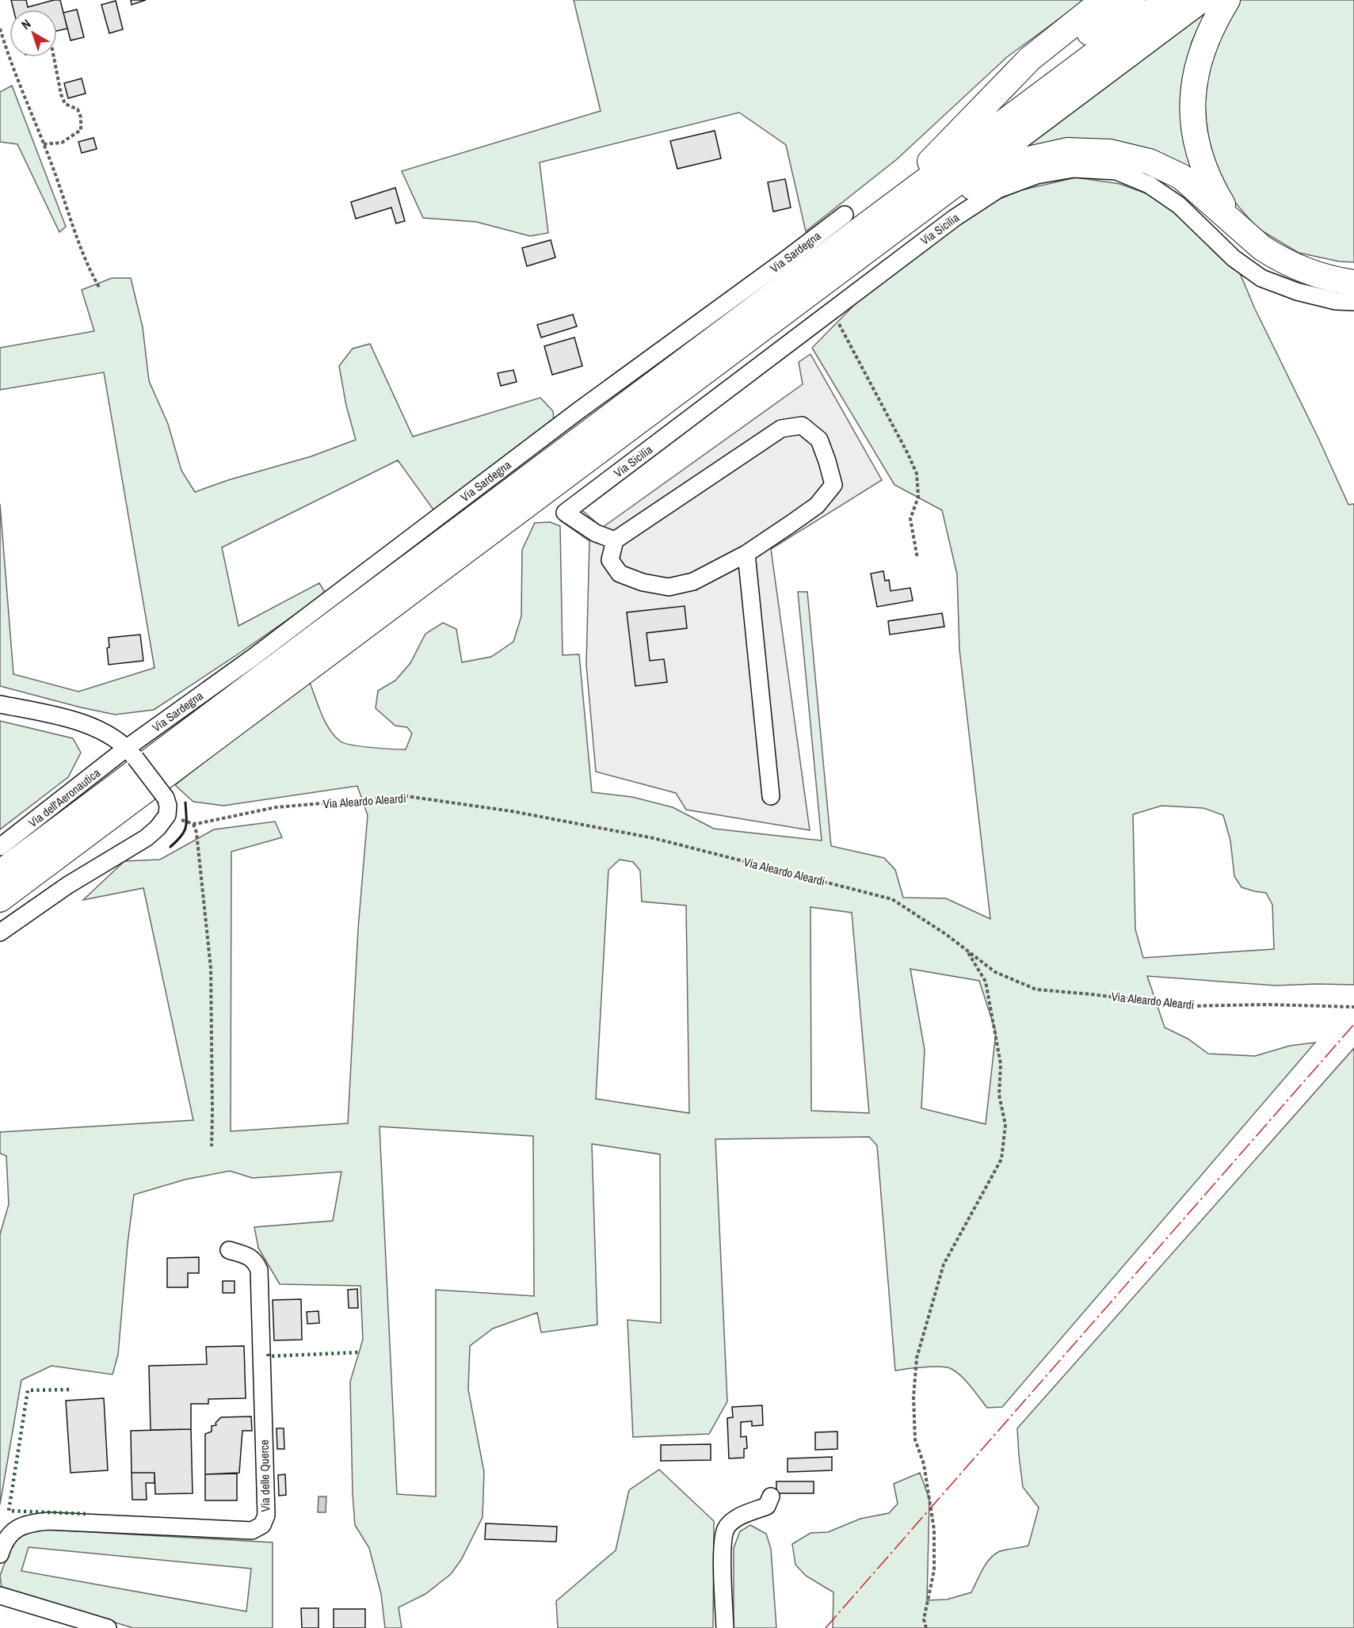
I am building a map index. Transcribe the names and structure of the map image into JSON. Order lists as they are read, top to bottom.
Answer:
{
  "streets": {
    "street": [
      "Via Sicilia",
      "Via Sardegna",
      "Via dell'Aeronautica",
      "Via delle Querce"
    ],
    "path": ["Via Aleardo Aleardi"]
  },
  "crossings": [
    ["Via Sardegna", "Via dell'Aeronautica"]
  ],
  "north": "top left"
}
